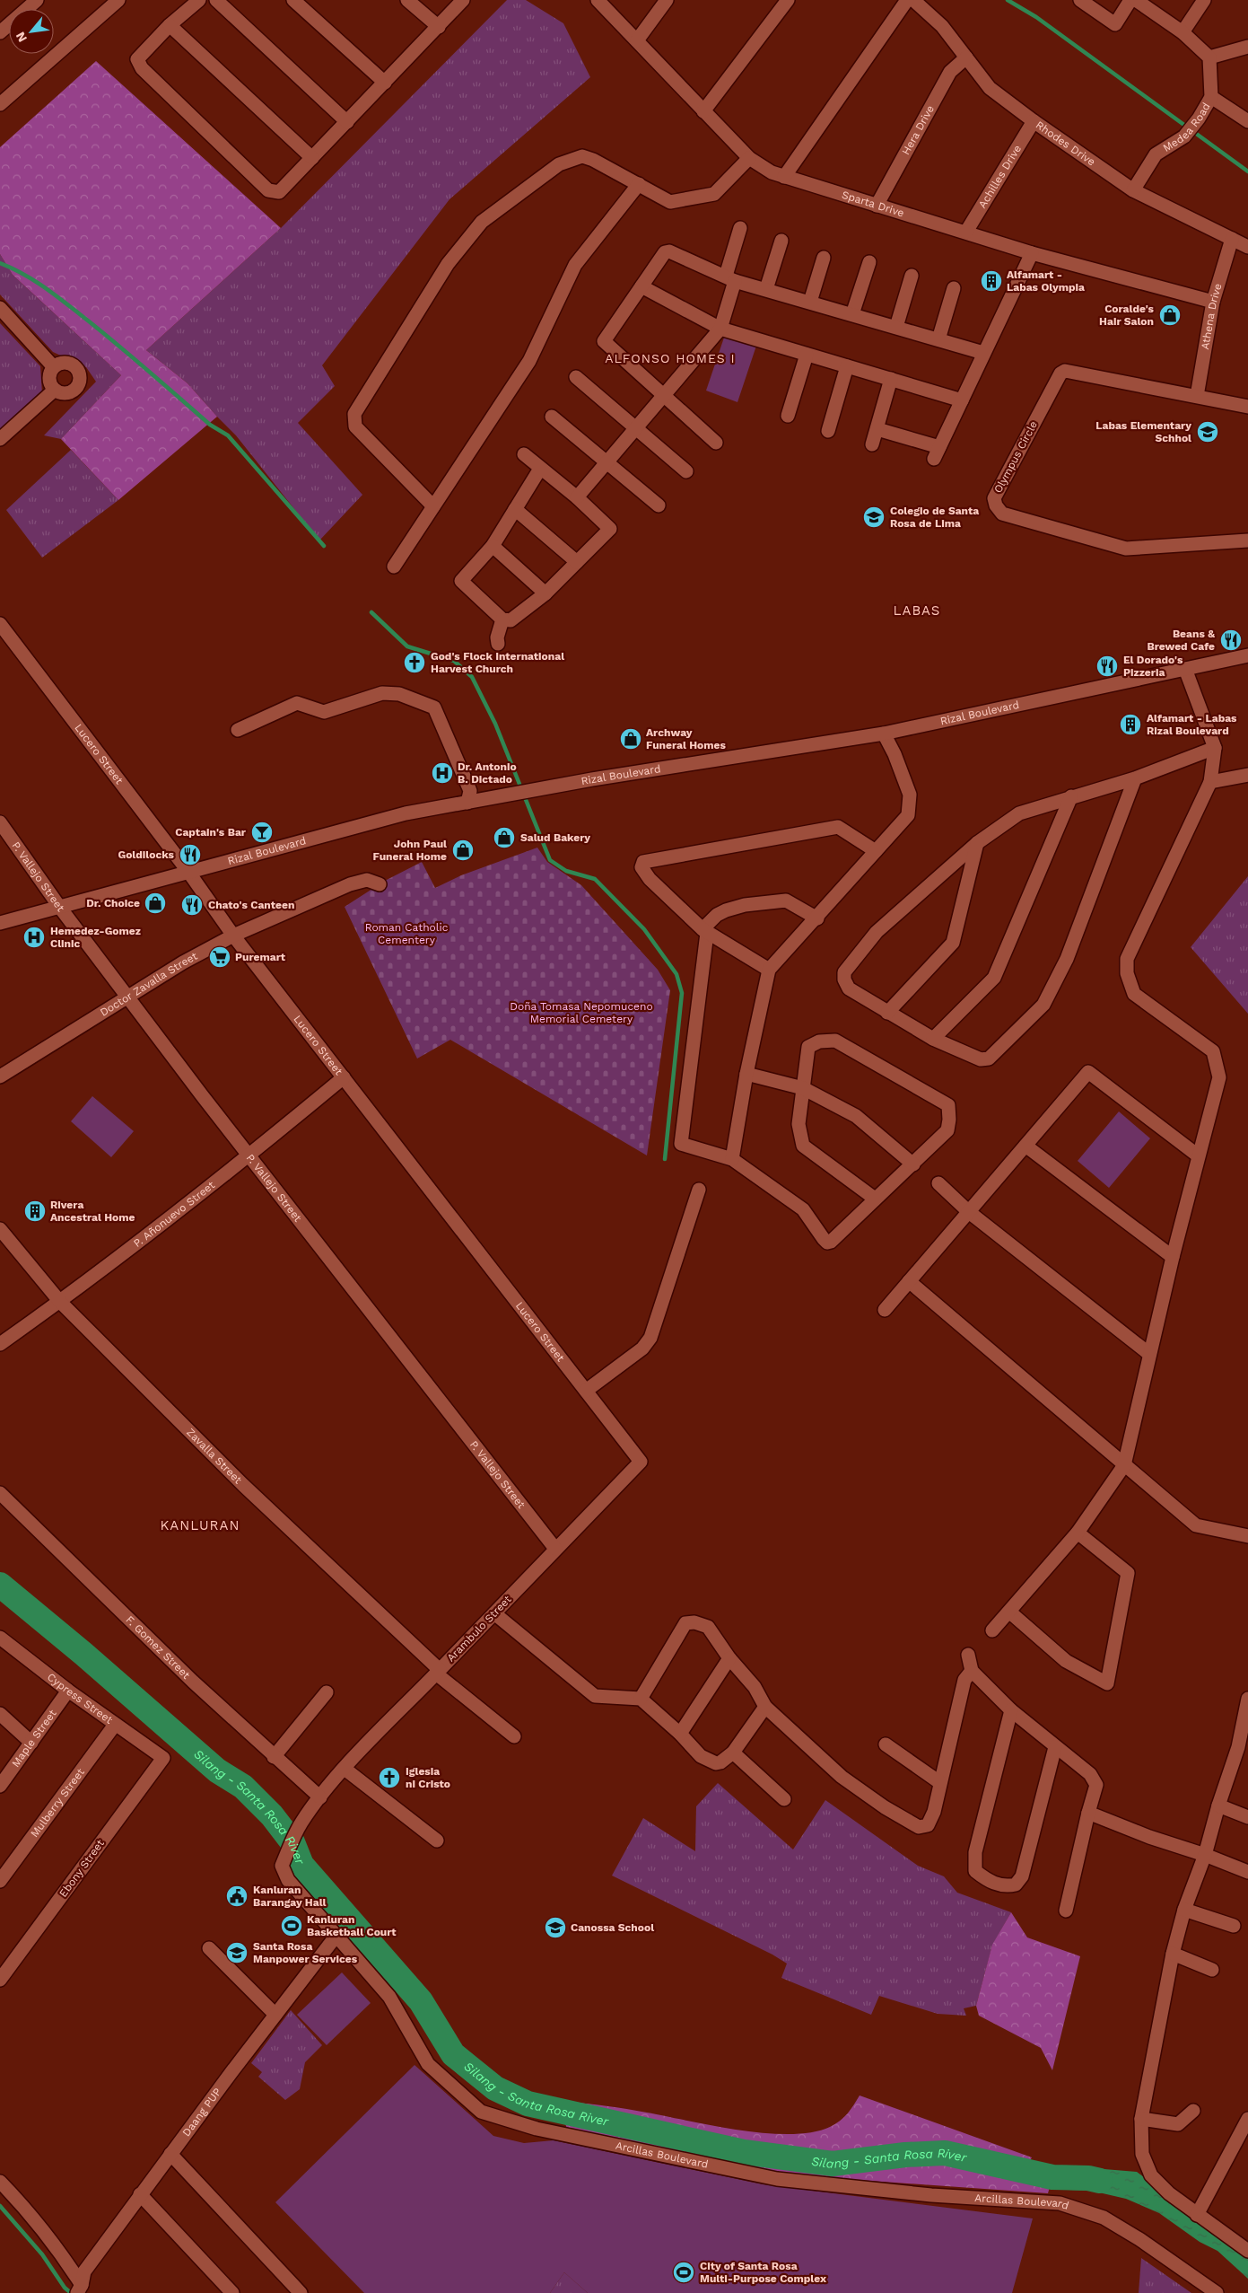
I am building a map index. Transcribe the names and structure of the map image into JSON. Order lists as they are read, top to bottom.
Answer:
{
  "streets": {
    "street": [
      "Medea Road",
      "Hera Drive",
      "Rhodes Drive",
      "Achilles Drive",
      "Sparta Drive",
      "Athena Drive",
      "Olympus Circle",
      "Rizal Boulevard",
      "Lucero Street",
      "P. Vallejo Street",
      "Doctor Zavalla Street",
      "P. Añonuevo Street",
      "Zavalla Street",
      "Arambulo Street",
      "F. Gomez Street",
      "Cypress Street",
      "Maple Street",
      "Mulberry Street",
      "Ebony Street",
      "Daang PUP",
      "Arcillas Boulevard"
    ]
  },
  "crossings": [
    ["Medea Road", "Rhodes Drive"],
    ["Hera Drive", "Rhodes Drive"],
    ["Hera Drive", "Sparta Drive"],
    ["Rhodes Drive", "Achilles Drive"],
    ["Rhodes Drive", "Athena Drive"],
    ["Achilles Drive", "Sparta Drive"],
    ["Sparta Drive", "Athena Drive"],
    ["Athena Drive", "Olympus Circle"],
    ["Rizal Boulevard", "Lucero Street"],
    ["Rizal Boulevard", "P. Vallejo Street"],
    ["Lucero Street", "Doctor Zavalla Street"],
    ["Lucero Street", "P. Añonuevo Street"],
    ["Lucero Street", "Arambulo Street"],
    ["P. Vallejo Street", "Doctor Zavalla Street"],
    ["P. Vallejo Street", "P. Añonuevo Street"],
    ["P. Vallejo Street", "Arambulo Street"],
    ["P. Añonuevo Street", "Zavalla Street"],
    ["Zavalla Street", "Arambulo Street"],
    ["Arambulo Street", "F. Gomez Street"],
    ["Arambulo Street", "Arcillas Boulevard"],
    ["F. Gomez Street", "Arcillas Boulevard"],
    ["Cypress Street", "Maple Street"],
    ["Cypress Street", "Mulberry Street"],
    ["Cypress Street", "Ebony Street"],
    ["Daang PUP", "Arcillas Boulevard"]
  ],
  "districts": ["ALFONSO HOMES I", "LABAS", "KANLURAN"],
  "water": ["Silang - Santa Rosa River"],
  "parks": ["Roman Catholic Cementery", "Doña Tomasa Nepomuceno Memorial Cemetery"],
  "places": {
    "building": ["Alfamart - Labas Olympia", "Alfamart - Labas Rizal Boulevard", "Rivera Ancestral Home"],
    "shop": [
      "Coralde's Hair Salon",
      "Archway Funeral Homes",
      "Salud Bakery",
      "John Paul Funeral Home",
      "Dr. Choice"
    ],
    "school or university": [
      "Labas Elementary Schhol",
      "Colegio de Santa Rosa de Lima",
      "Canossa School",
      "Santa Rosa Manpower Services"
    ],
    "restaurant": [
      "Beans & Brewed Cafe",
      "El Dorado's Pizzeria",
      "Goldilocks",
      "Chato's Canteen"
    ],
    "church": ["God's Flock International Harvest Church", "Iglesia ni Cristo"],
    "hospital": ["Dr. Antonio B. Dictado", "Hemedez-Gomez Clinic"],
    "bar": ["Captain's Bar"],
    "supermarket": ["Puremart"],
    "public building": ["Kanluran Barangay Hall"],
    "sports": ["Kanluran Basketball Court", "City of Santa Rosa Multi-Purpose Complex"]
  },
  "north": "bottom left"
}
